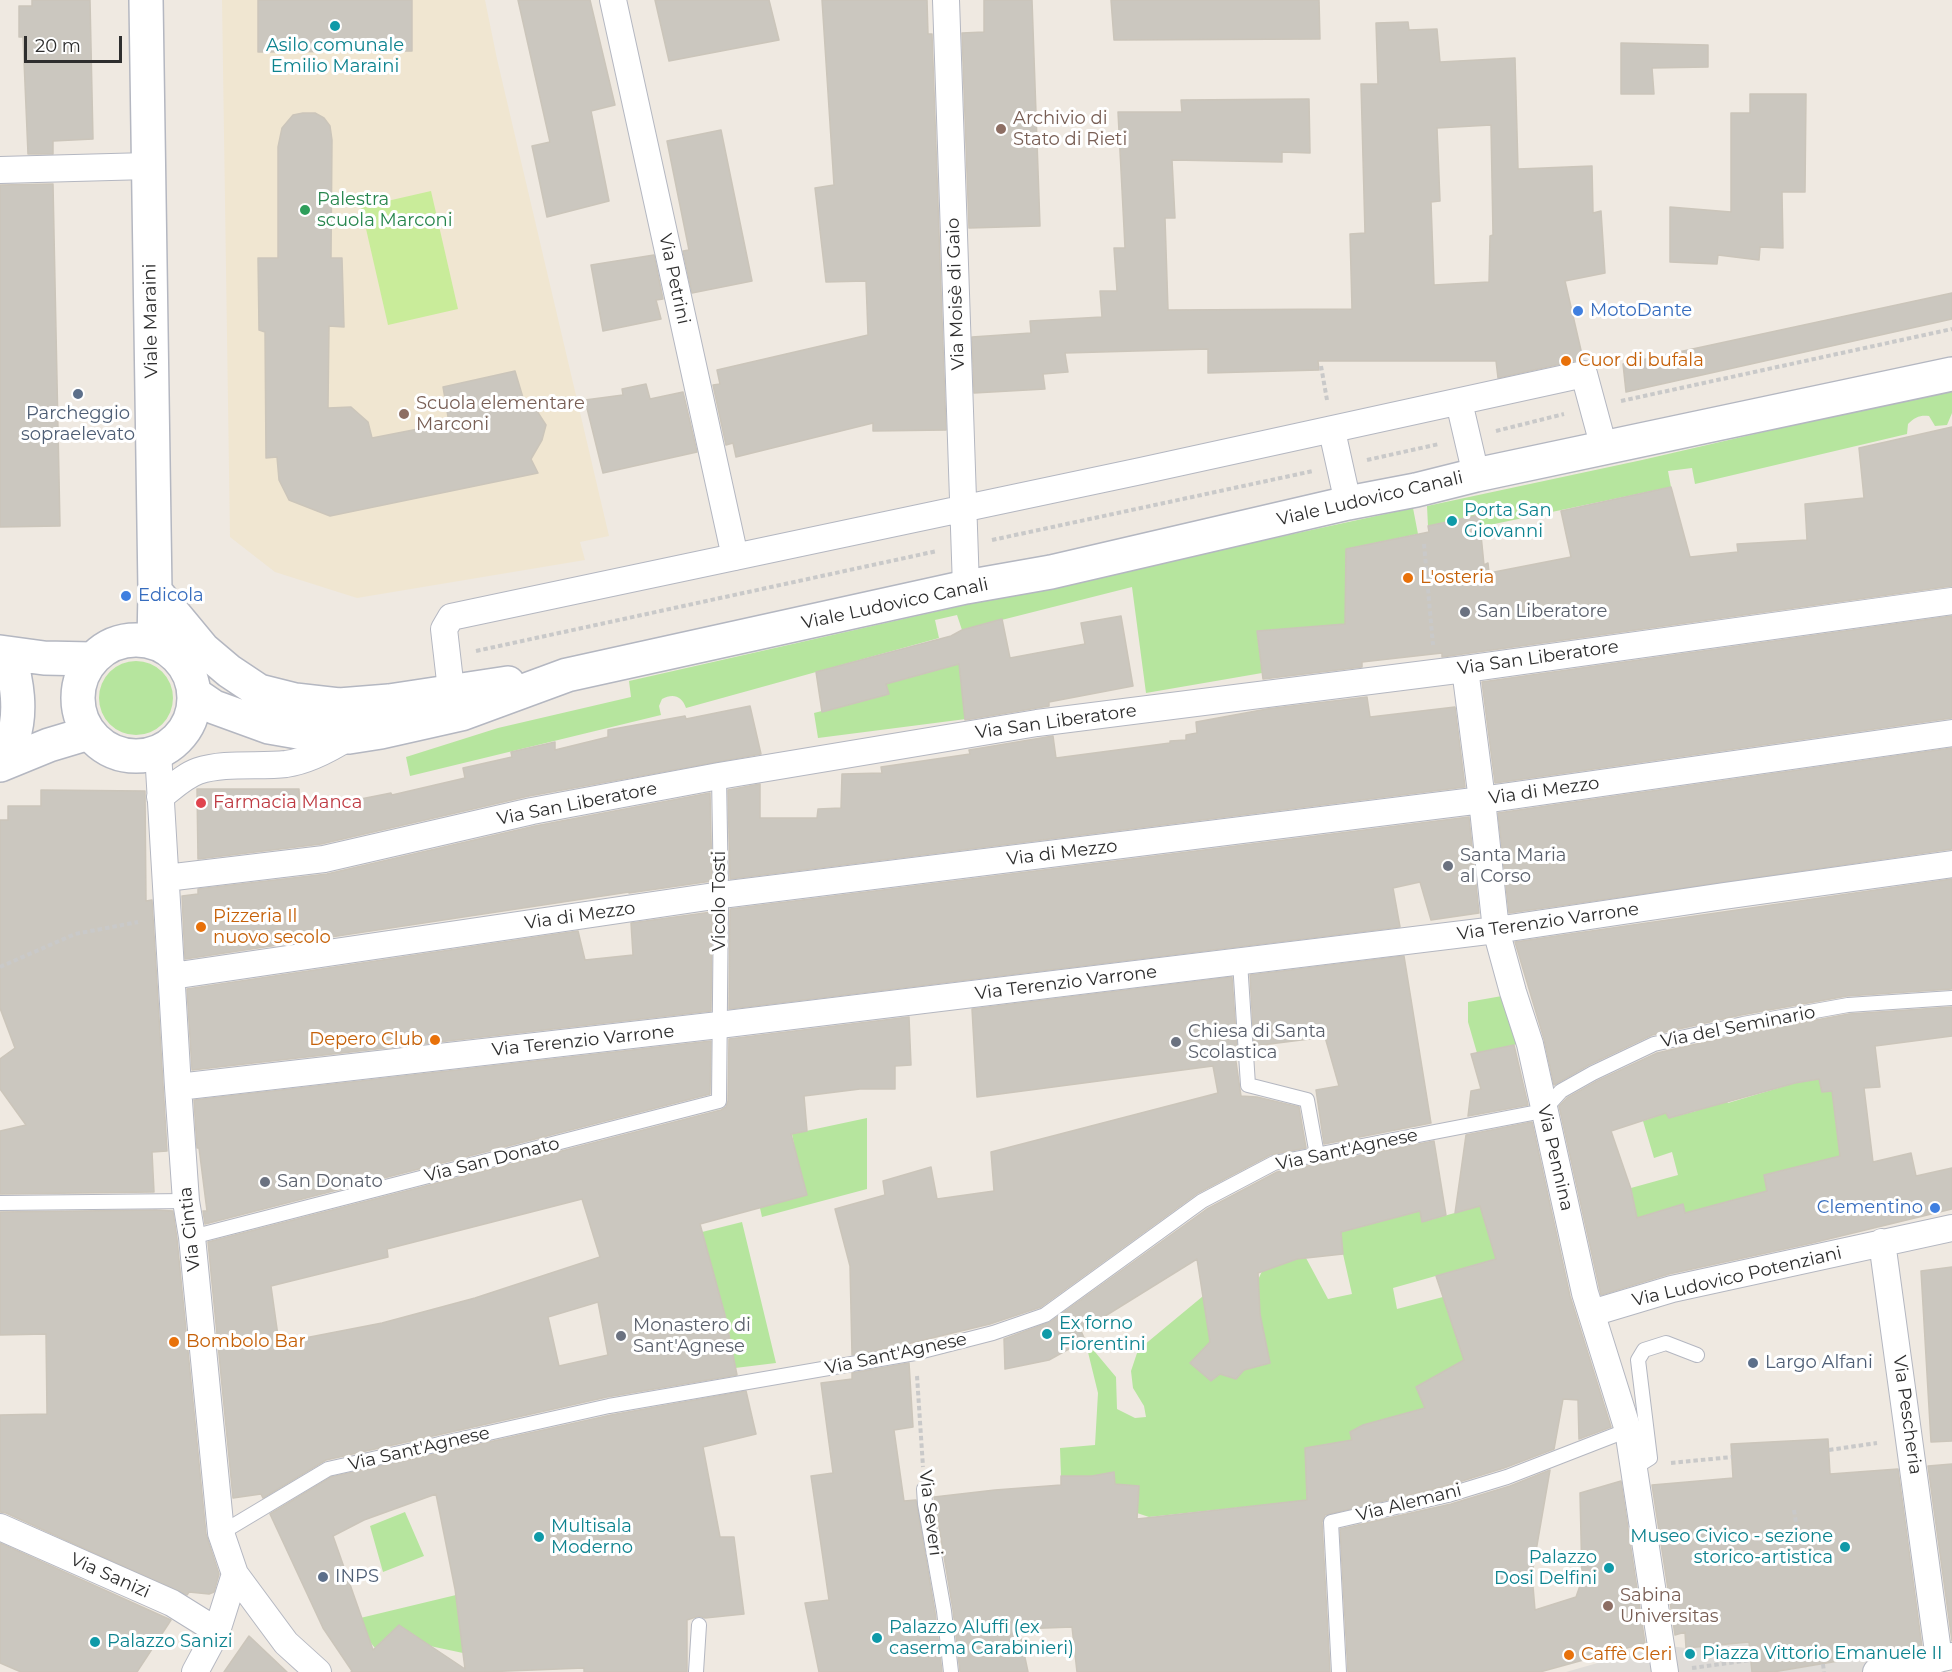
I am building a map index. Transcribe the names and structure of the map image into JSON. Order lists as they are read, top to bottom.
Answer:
{
  "streets": {
    "street": [
      "Via Petrini",
      "Via Moisè di Gaio",
      "Viale Maraini",
      "Viale Ludovico Canali",
      "Via San Liberatore",
      "Via di Mezzo",
      "Via Terenzio Varrone",
      "Via Pennina",
      "Via Cintia",
      "Via Ludovico Potenziani",
      "Via Pescheria",
      "Via Sanizi"
    ],
    "lane": [
      "Vicolo Tosti",
      "Via del Seminario",
      "Via Sant'Agnese",
      "Via San Donato",
      "Via Alemani",
      "Via Severi"
    ]
  },
  "crossings": [
    ["Via Moisè di Gaio", "Viale Ludovico Canali"],
    ["Viale Maraini", "Viale Ludovico Canali"],
    ["Viale Maraini", "Via Cintia"],
    ["Viale Ludovico Canali", "Via Cintia"],
    ["Via San Liberatore", "Vicolo Tosti"],
    ["Via San Liberatore", "Via Pennina"],
    ["Via San Liberatore", "Via Cintia"],
    ["Via di Mezzo", "Vicolo Tosti"],
    ["Via di Mezzo", "Via Pennina"],
    ["Via di Mezzo", "Via Cintia"],
    ["Vicolo Tosti", "Via Terenzio Varrone"],
    ["Vicolo Tosti", "Via San Donato"],
    ["Via Terenzio Varrone", "Via Pennina"],
    ["Via Terenzio Varrone", "Via San Donato"],
    ["Via Terenzio Varrone", "Via Cintia"],
    ["Via del Seminario", "Via Sant'Agnese"],
    ["Via del Seminario", "Via Pennina"],
    ["Via Sant'Agnese", "Via Pennina"],
    ["Via Sant'Agnese", "Via Cintia"],
    ["Via Sant'Agnese", "Via Severi"],
    ["Via Pennina", "Via Ludovico Potenziani"],
    ["Via Pennina", "Via Alemani"],
    ["Via San Donato", "Via Cintia"],
    ["Via Ludovico Potenziani", "Via Pescheria"]
  ],
  "places": [
    "Asilo comunale Emilio Maraini",
    "Archivio di Stato di Rieti",
    "Palestra scuola Marconi",
    "MotoDante",
    "Cuor di bufala",
    "Parcheggio sopraelevato",
    "Scuola elementare Marconi",
    "Porta San Giovanni",
    "L'osteria",
    "Edicola",
    "San Liberatore",
    "Farmacia Manca",
    "Santa Maria al Corso",
    "Pizzeria Il nuovo secolo",
    "Depero Club",
    "Chiesa di Santa Scolastica",
    "San Donato",
    "Clementino",
    "Ex forno Fiorentini",
    "Monastero di Sant'Agnese",
    "Bombolo Bar",
    "Largo Alfani",
    "Multisala Moderno",
    "Museo Civico - sezione storico-artistica",
    "Palazzo Dosi Delfini",
    "INPS",
    "Sabina Universitas",
    "Palazzo Aluffi (ex caserma Carabinieri)",
    "Palazzo Sanizi",
    "Piazza Vittorio Emanuele II",
    "Caffè Cleri"
  ],
  "scale_bar": "20 m"
}
